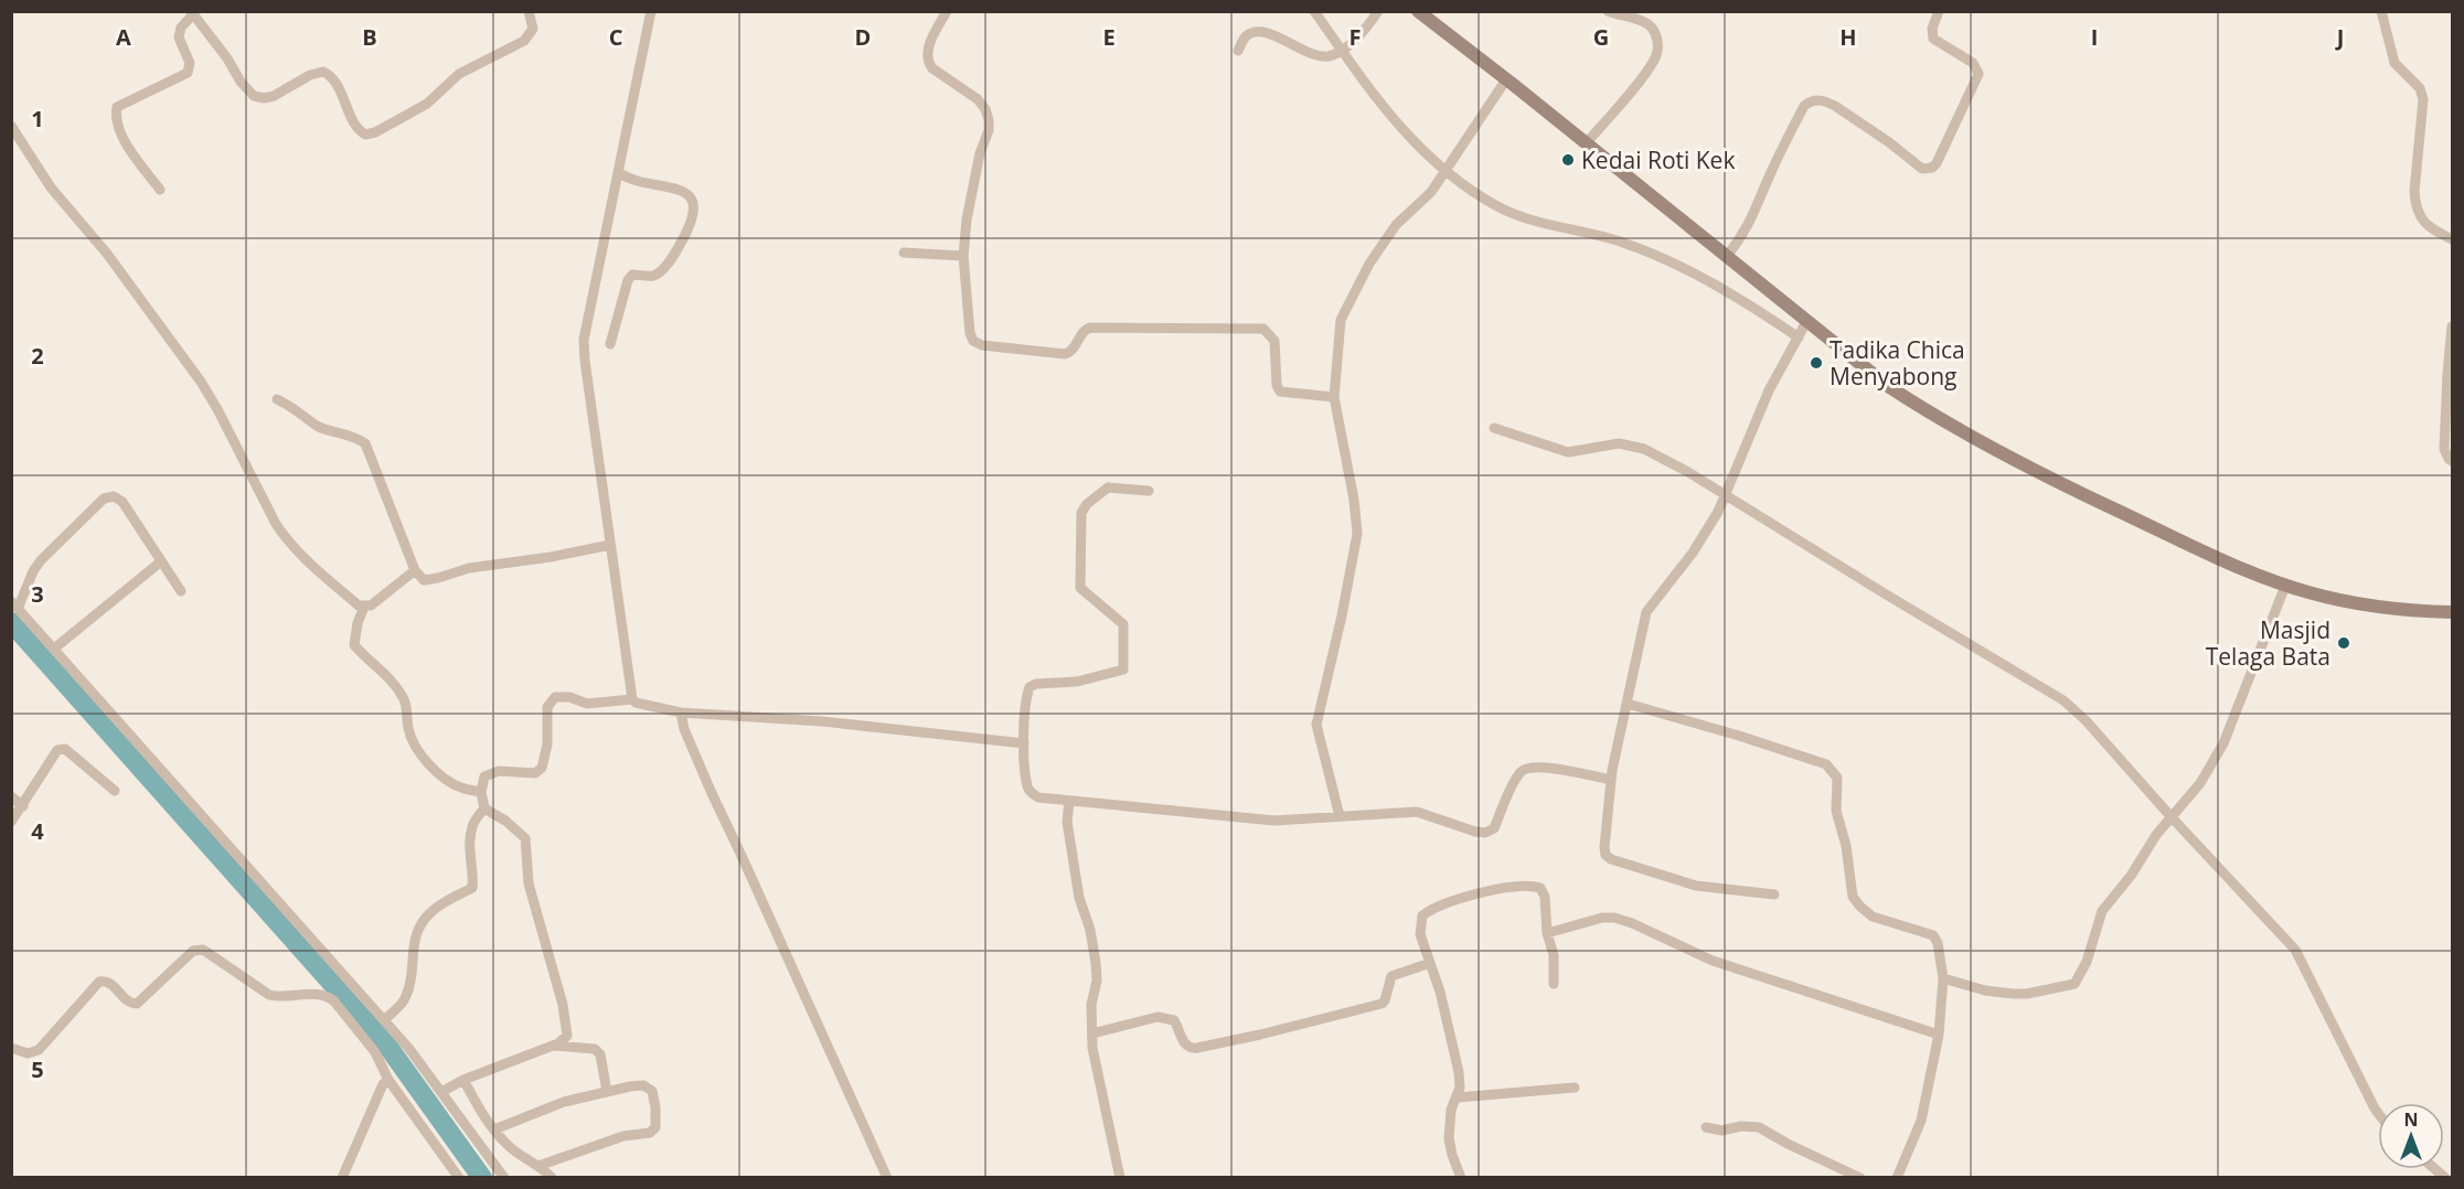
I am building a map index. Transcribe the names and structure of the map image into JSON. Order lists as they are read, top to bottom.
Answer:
{
  "places": ["Kedai Roti Kek", "Tadika Chica Menyabong", "Masjid Telaga Bata"],
  "north": "top",
  "grid": {
    "columns": [
      "A",
      "B",
      "C",
      "D",
      "E",
      "F",
      "G",
      "H",
      "I",
      "J"
    ],
    "rows": [
      "1",
      "2",
      "3",
      "4",
      "5"
    ]
  }
}
